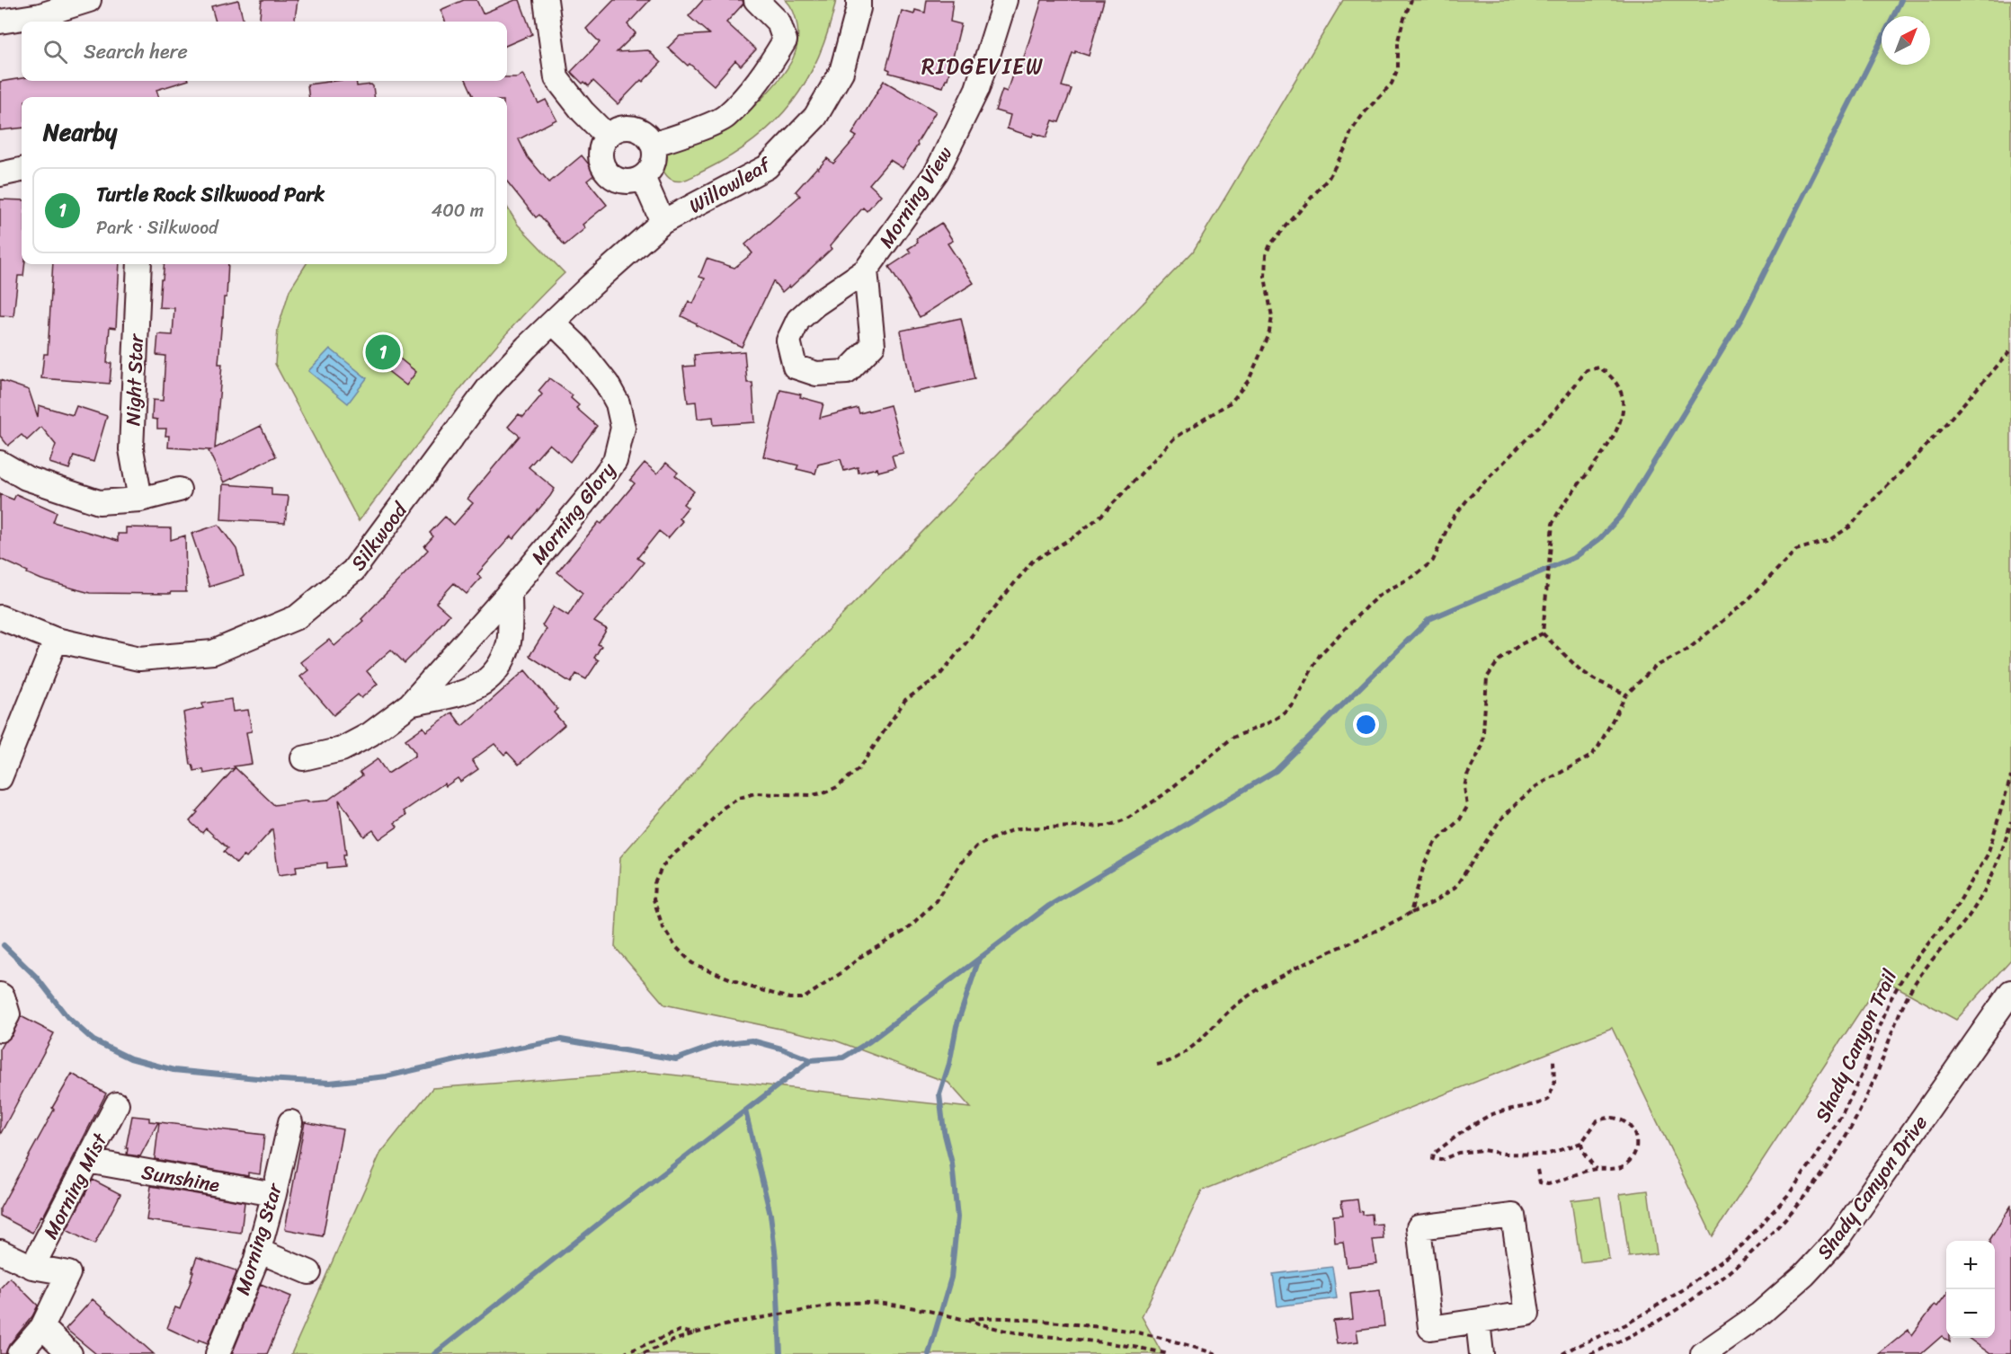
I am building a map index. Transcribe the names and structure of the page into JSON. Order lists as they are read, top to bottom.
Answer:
{
  "streets": {
    "street": [
      "Willowleaf",
      "Morning View",
      "Night Star",
      "Morning Glory",
      "Silkwood",
      "Sunshine",
      "Morning Mist",
      "Shady Canyon Drive",
      "Morning Star"
    ],
    "path": ["Shady Canyon Trail"]
  },
  "crossings": [
    ["Willowleaf", "Silkwood"],
    ["Morning Glory", "Silkwood"],
    ["Sunshine", "Morning Mist"],
    ["Sunshine", "Morning Star"]
  ],
  "districts": ["RIDGEVIEW"],
  "north": "top right",
  "page": {
    "search": "Search here",
    "heading": "Nearby",
    "list": [
      {
        "mark": "1",
        "name": "Turtle Rock Silkwood Park",
        "note": "Park · Silkwood",
        "value": "400 m"
      }
    ],
    "pins": "1",
    "map_buttons": ["+", "−"]
  }
}
